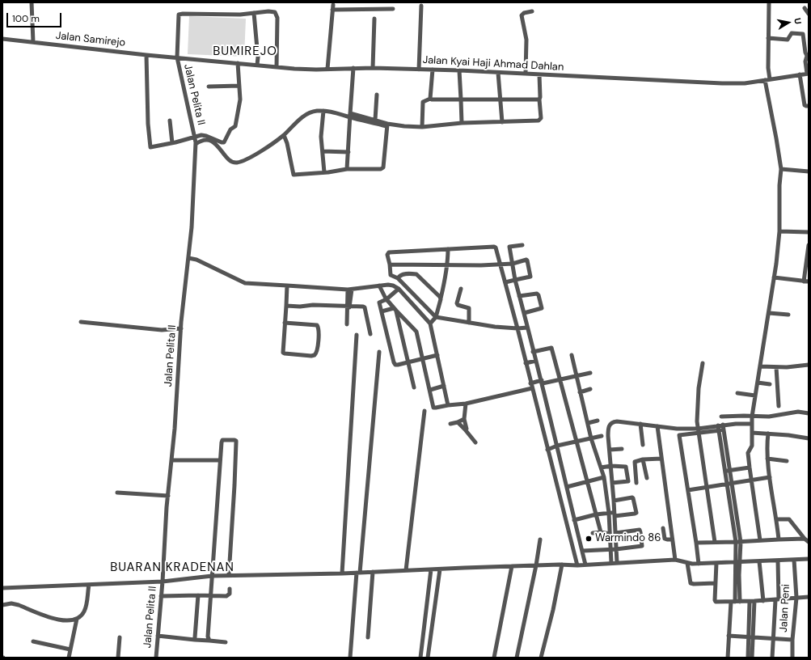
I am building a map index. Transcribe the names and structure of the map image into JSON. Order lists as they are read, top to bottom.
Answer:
{
  "streets": {
    "street": [
      "Jalan Samirejo",
      "Jalan Kyai Haji Ahmad Dahlan",
      "Jalan Pelita II",
      "Jalan Peni"
    ]
  },
  "crossings": [
    ["Jalan Samirejo", "Jalan Kyai Haji Ahmad Dahlan"],
    ["Jalan Samirejo", "Jalan Pelita II"],
    ["Jalan Kyai Haji Ahmad Dahlan", "Jalan Pelita II"]
  ],
  "districts": ["BUMIREJO", "BUARAN KRADENAN"],
  "places": ["Warmindo 86"],
  "scale_bar": "100 m",
  "north": "right"
}
